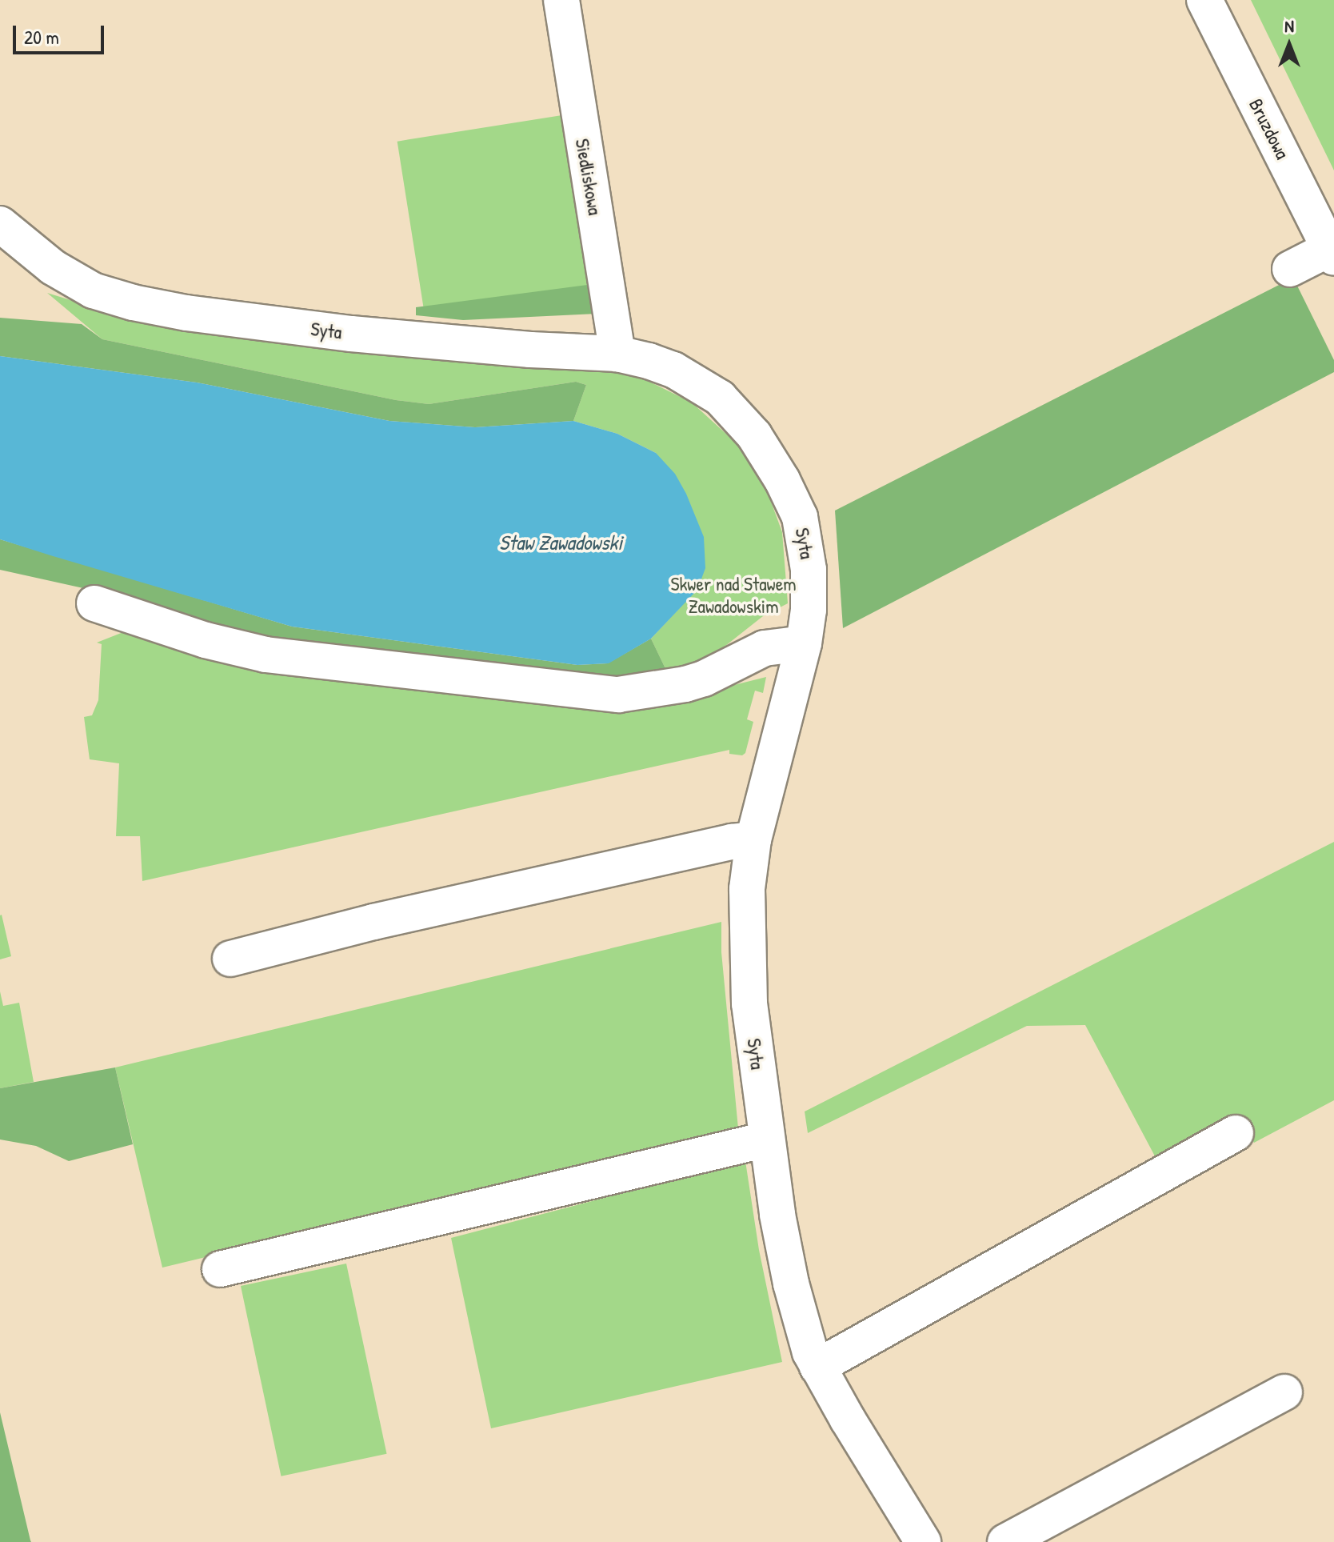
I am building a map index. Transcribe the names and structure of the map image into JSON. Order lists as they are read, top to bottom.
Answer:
{
  "streets": {
    "street": ["Bruzdowa", "Siedliskowa", "Syta"]
  },
  "crossings": [
    ["Siedliskowa", "Syta"]
  ],
  "water": ["Staw Zawadowski"],
  "parks": ["Skwer nad Stawem Zawadowskim"],
  "scale_bar": "20 m",
  "north": "top"
}
